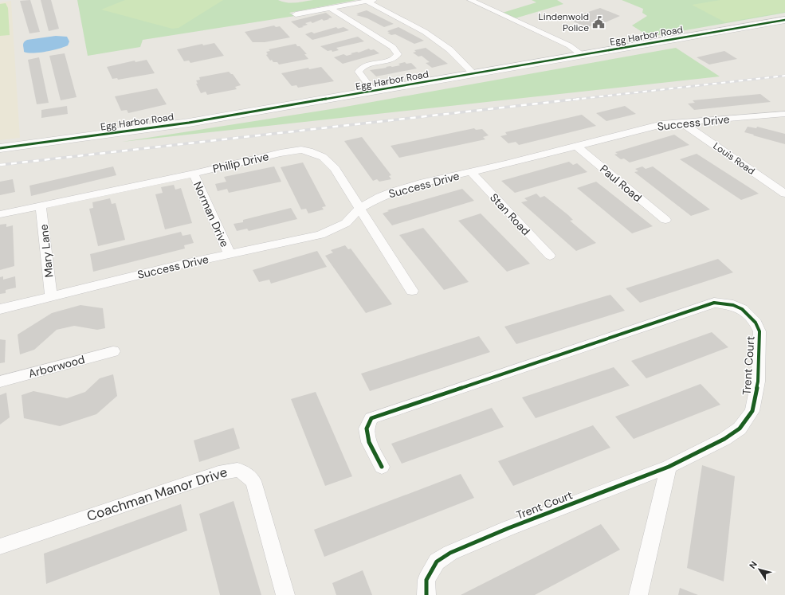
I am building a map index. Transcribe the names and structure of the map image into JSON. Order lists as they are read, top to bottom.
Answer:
{
  "streets": {
    "street": [
      "Egg Harbor Road",
      "Success Drive",
      "Louis Road",
      "Philip Drive",
      "Paul Road",
      "Norman Drive",
      "Stan Road",
      "Mary Lane",
      "Trent Court",
      "Arborwood",
      "Coachman Manor Drive"
    ]
  },
  "crossings": [
    ["Success Drive", "Louis Road"],
    ["Success Drive", "Philip Drive"],
    ["Success Drive", "Paul Road"],
    ["Success Drive", "Norman Drive"],
    ["Success Drive", "Stan Road"],
    ["Success Drive", "Mary Lane"],
    ["Philip Drive", "Norman Drive"],
    ["Philip Drive", "Mary Lane"]
  ],
  "places": {
    "public building": ["Lindenwold Police"]
  },
  "north": "top left"
}
